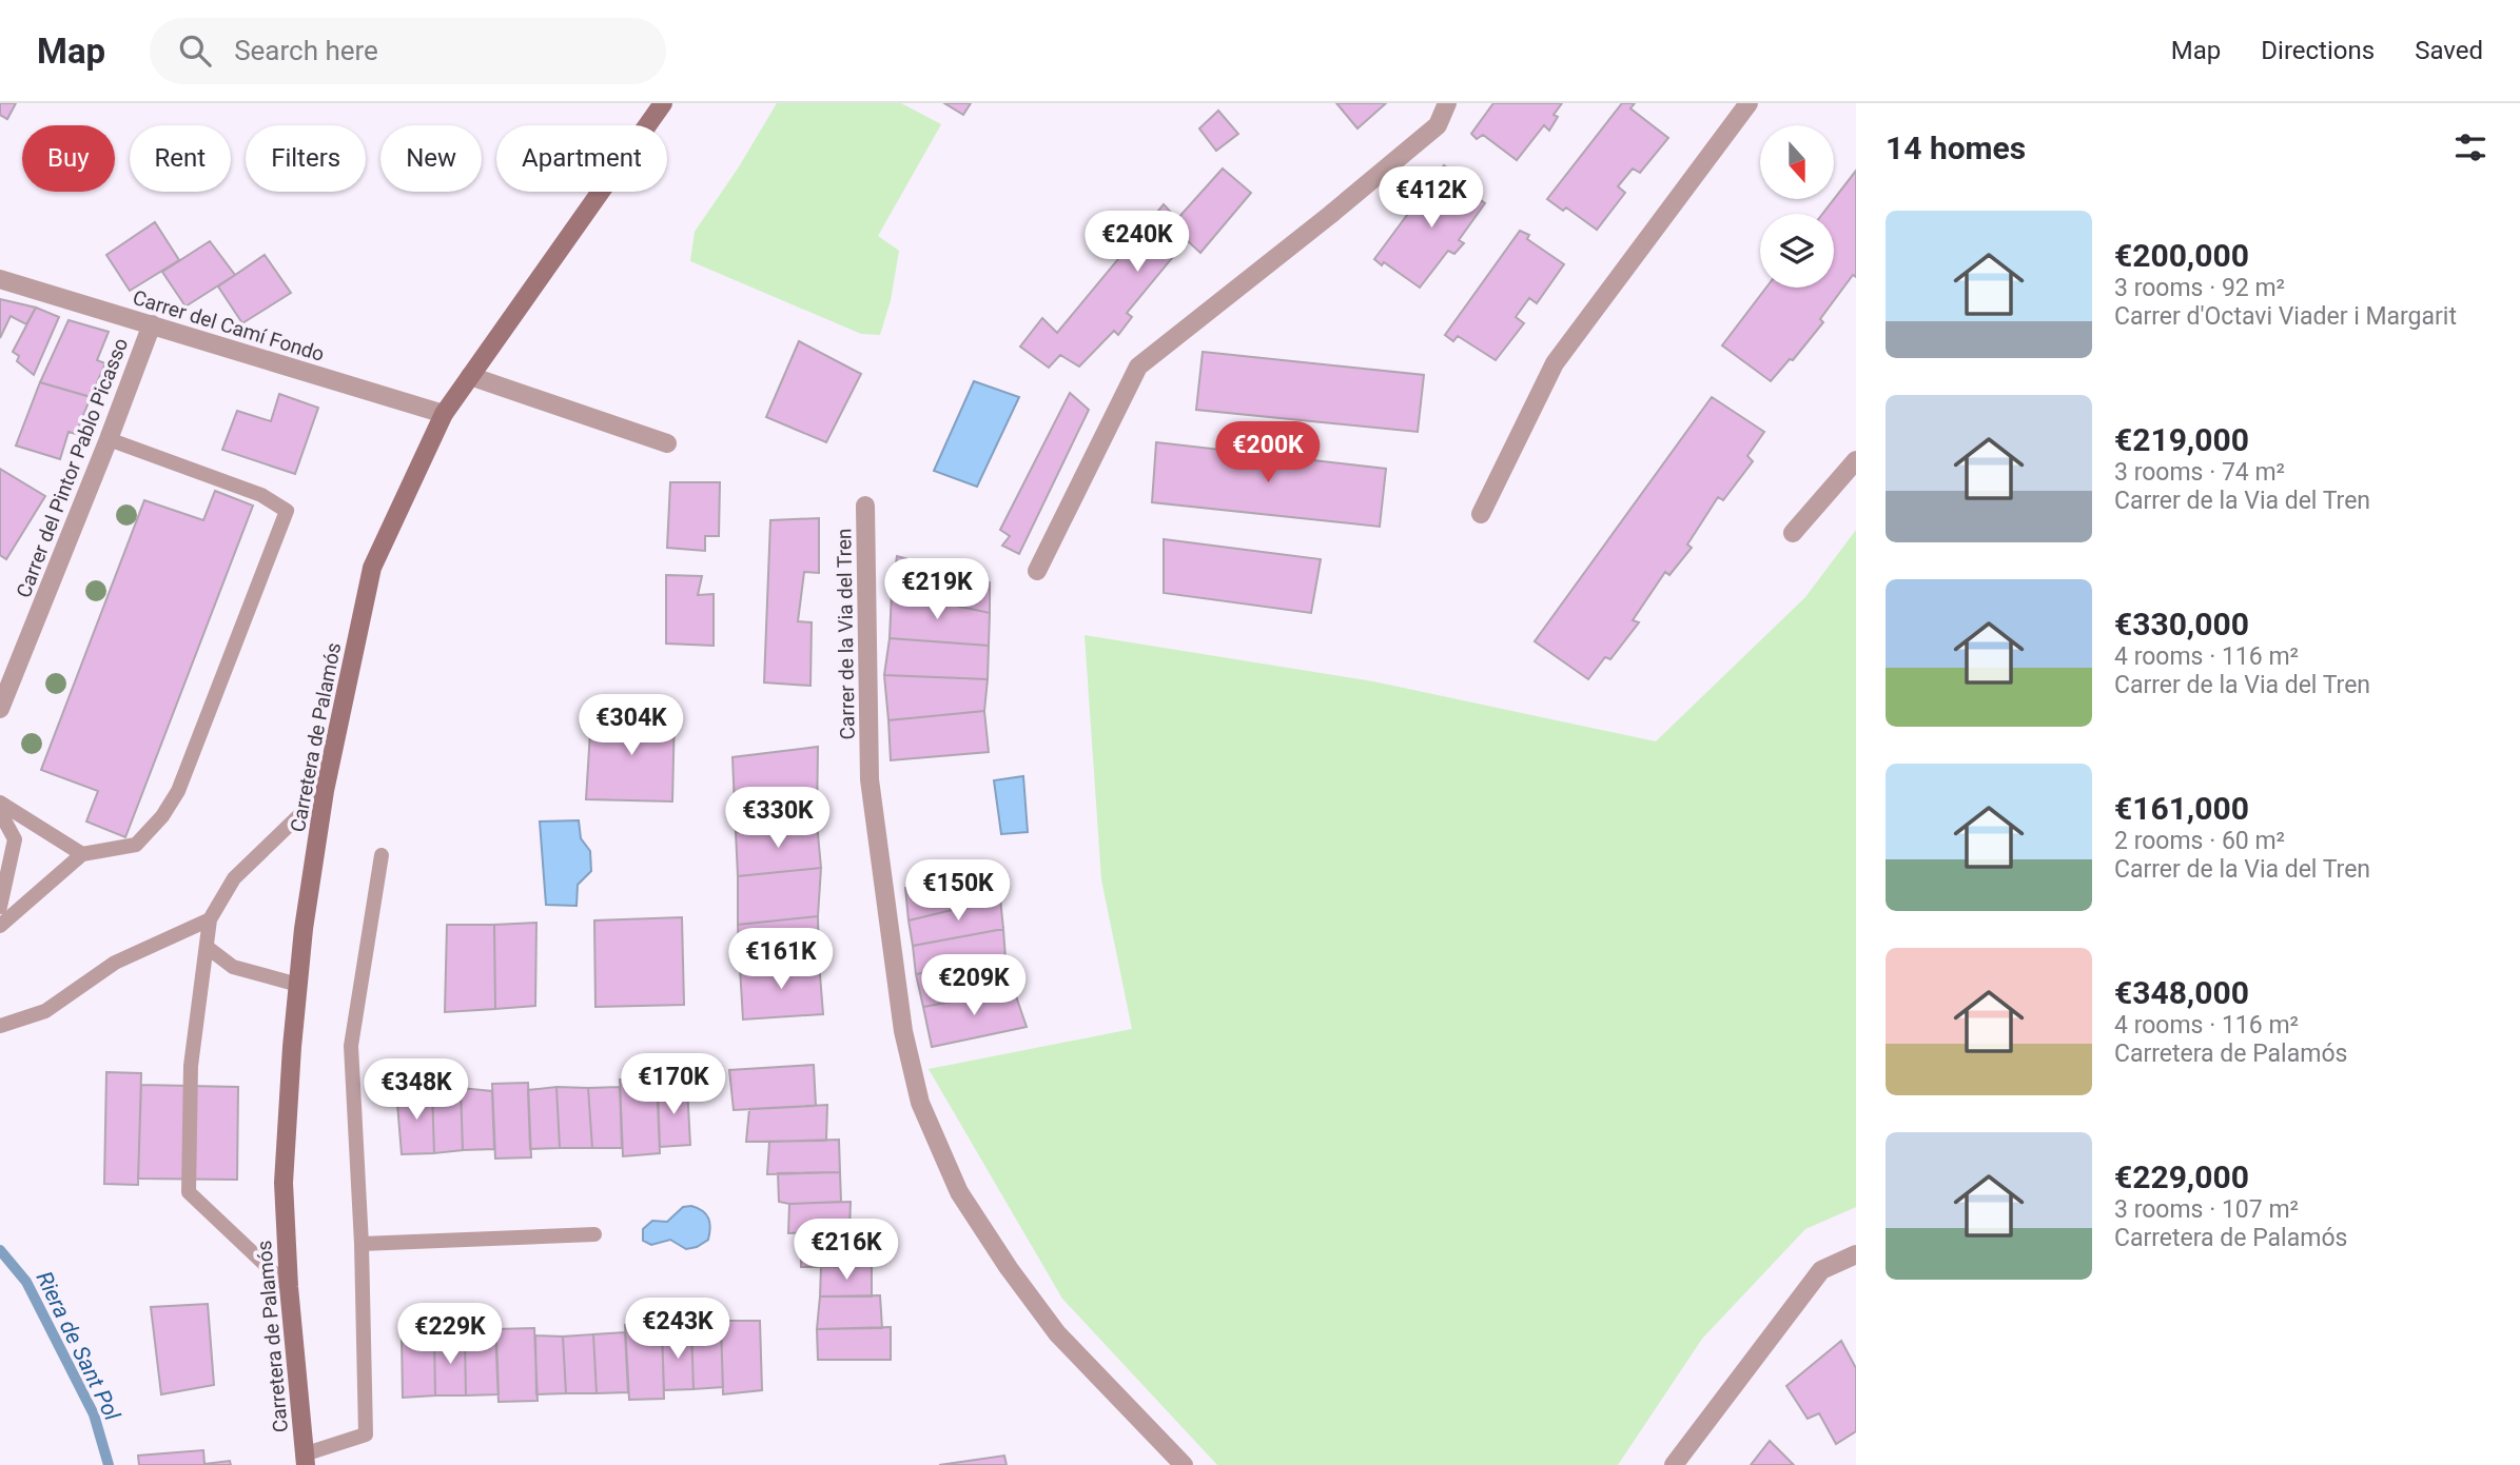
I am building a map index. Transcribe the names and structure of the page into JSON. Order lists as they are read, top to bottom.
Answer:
{
  "streets": {
    "main road": ["Carretera de Palamós"],
    "street": ["Carrer del Camí Fondo", "Carrer del Pintor Pablo Picasso", "Carrer de la Via del Tren"]
  },
  "crossings": [
    ["Carrer del Camí Fondo", "Carrer del Pintor Pablo Picasso"],
    ["Carrer del Camí Fondo", "Carretera de Palamós"]
  ],
  "water": ["Riera de Sant Pol"],
  "north": "bottom",
  "page": {
    "header": "Map",
    "search": "Search here",
    "nav": ["Map", "Directions", "Saved"],
    "heading": "14 homes",
    "chip": [
      "Buy",
      "Rent",
      "Filters",
      "New",
      "Apartment"
    ],
    "price": [
      "€412K",
      "€240K",
      "€200K",
      "€219K",
      "€304K",
      "€330K",
      "€150K",
      "€161K",
      "€209K",
      "€170K",
      "€348K",
      "€216K",
      "€243K",
      "€229K"
    ],
    "list": [
      {
        "name": "€200,000",
        "note": "3 rooms · 92 m² · Carrer d'Octavi Viader i Margarit"
      },
      {
        "name": "€219,000",
        "note": "3 rooms · 74 m² · Carrer de la Via del Tren"
      },
      {
        "name": "€330,000",
        "note": "4 rooms · 116 m² · Carrer de la Via del Tren"
      },
      {
        "name": "€161,000",
        "note": "2 rooms · 60 m² · Carrer de la Via del Tren"
      },
      {
        "name": "€348,000",
        "note": "4 rooms · 116 m² · Carretera de Palamós"
      },
      {
        "name": "€229,000",
        "note": "3 rooms · 107 m² · Carretera de Palamós"
      }
    ]
  }
}
